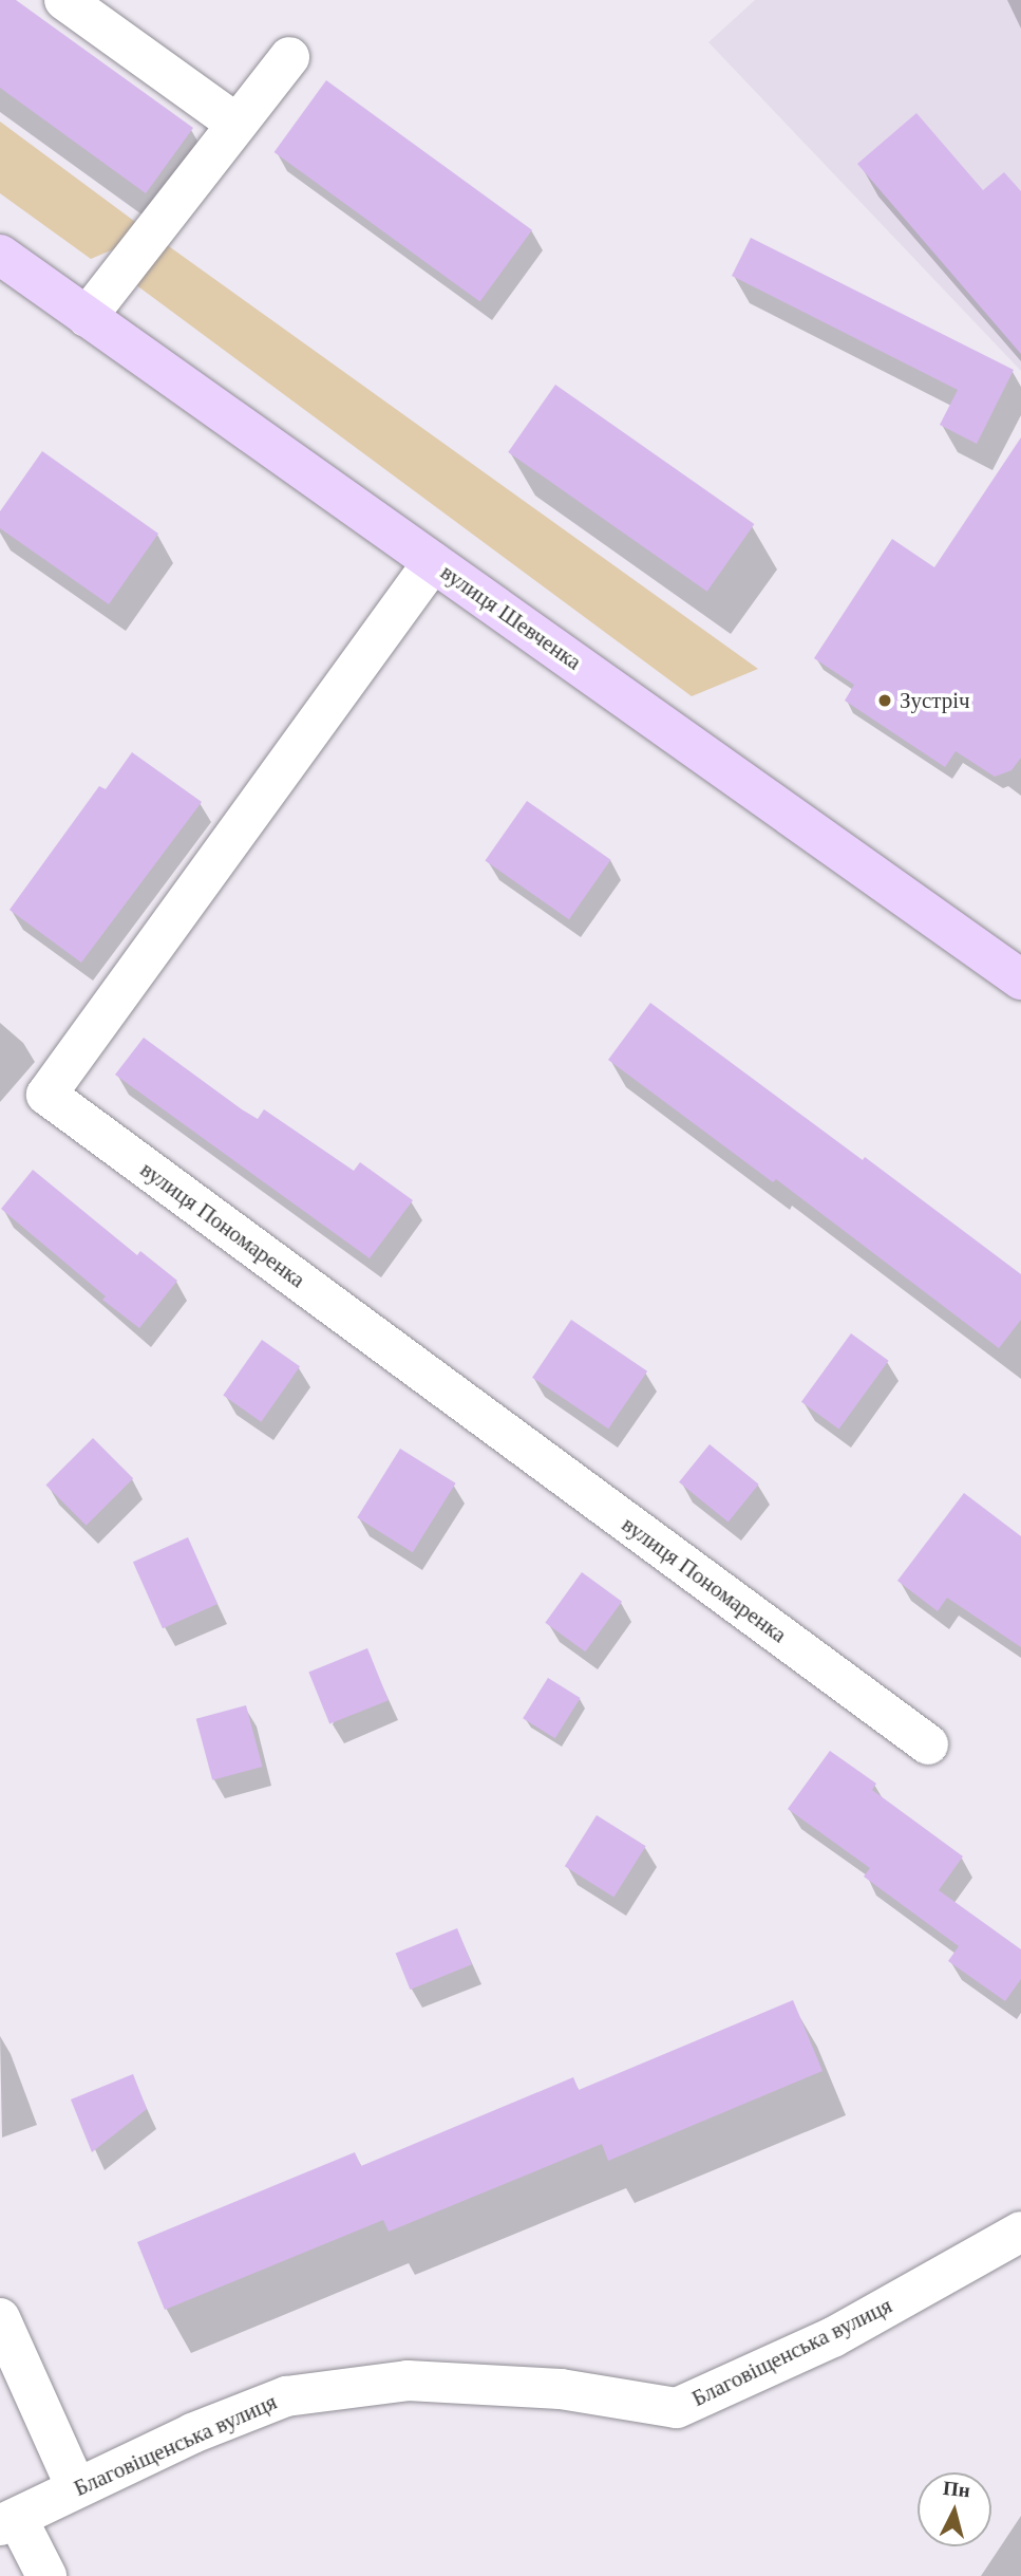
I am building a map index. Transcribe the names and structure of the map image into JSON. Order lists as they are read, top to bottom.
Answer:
{
  "streets": {
    "main road": ["вулиця Шевченка"],
    "street": ["вулиця Пономаренка", "Благовіщенська вулиця"]
  },
  "crossings": [
    ["вулиця Шевченка", "вулиця Пономаренка"]
  ],
  "places": ["Зустріч"],
  "north": "top"
}
